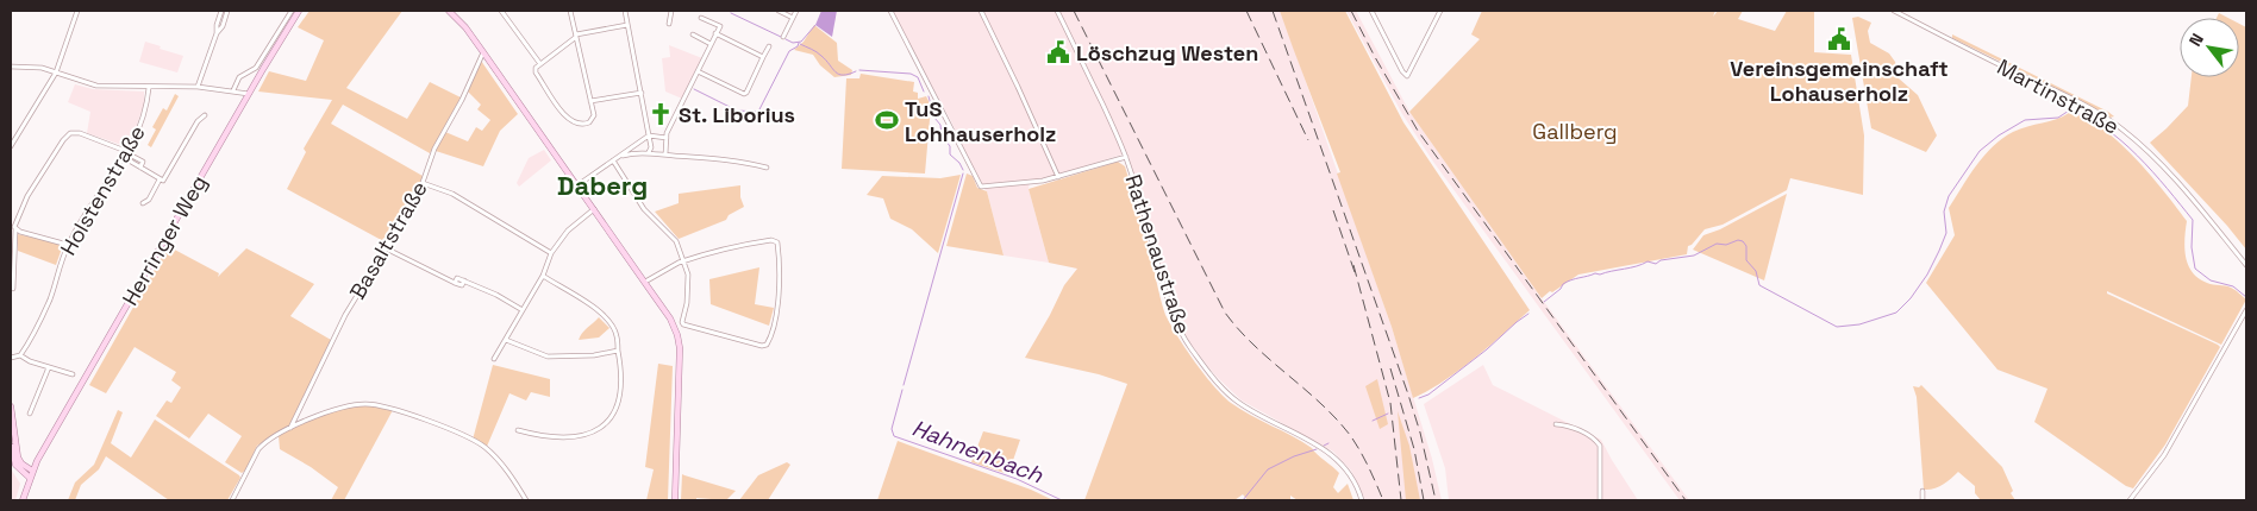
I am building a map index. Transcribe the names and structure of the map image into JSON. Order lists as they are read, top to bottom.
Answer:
{
  "streets": {
    "main road": ["Herringer Weg"],
    "street": [
      "Martinstraße",
      "Holstenstraße",
      "Basaltstraße",
      "Rathenaustraße"
    ]
  },
  "districts": ["Daberg"],
  "water": ["Hahnenbach"],
  "parks": ["Gallberg"],
  "places": {
    "public building": ["Vereinsgemeinschaft Lohauserholz", "Löschzug Westen"],
    "church": ["St. Liborius"],
    "sports": ["TuS Lohhauserholz"]
  },
  "north": "top left"
}
